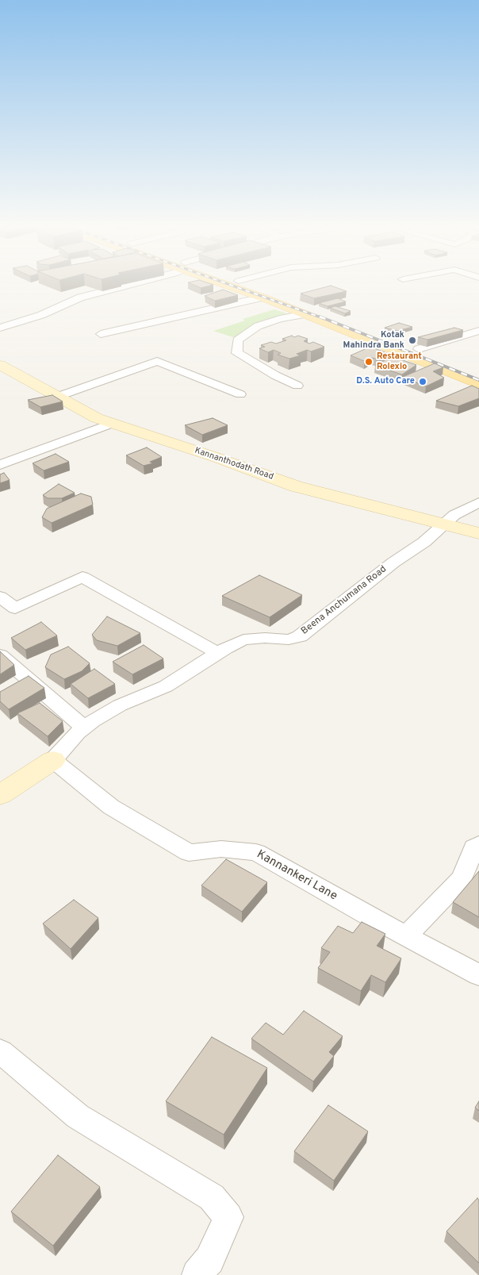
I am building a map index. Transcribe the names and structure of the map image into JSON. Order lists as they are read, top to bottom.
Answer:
{
  "streets": {
    "street": ["Kannanthodath Road", "Beena Anchumana Road", "Kannankeri Lane"]
  },
  "crossings": [
    ["Kannanthodath Road", "Beena Anchumana Road"],
    ["Beena Anchumana Road", "Kannankeri Lane"]
  ],
  "places": ["Kotak Mahindra Bank", "Restaurant Rolexio", "D.S. Auto Care"]
}
